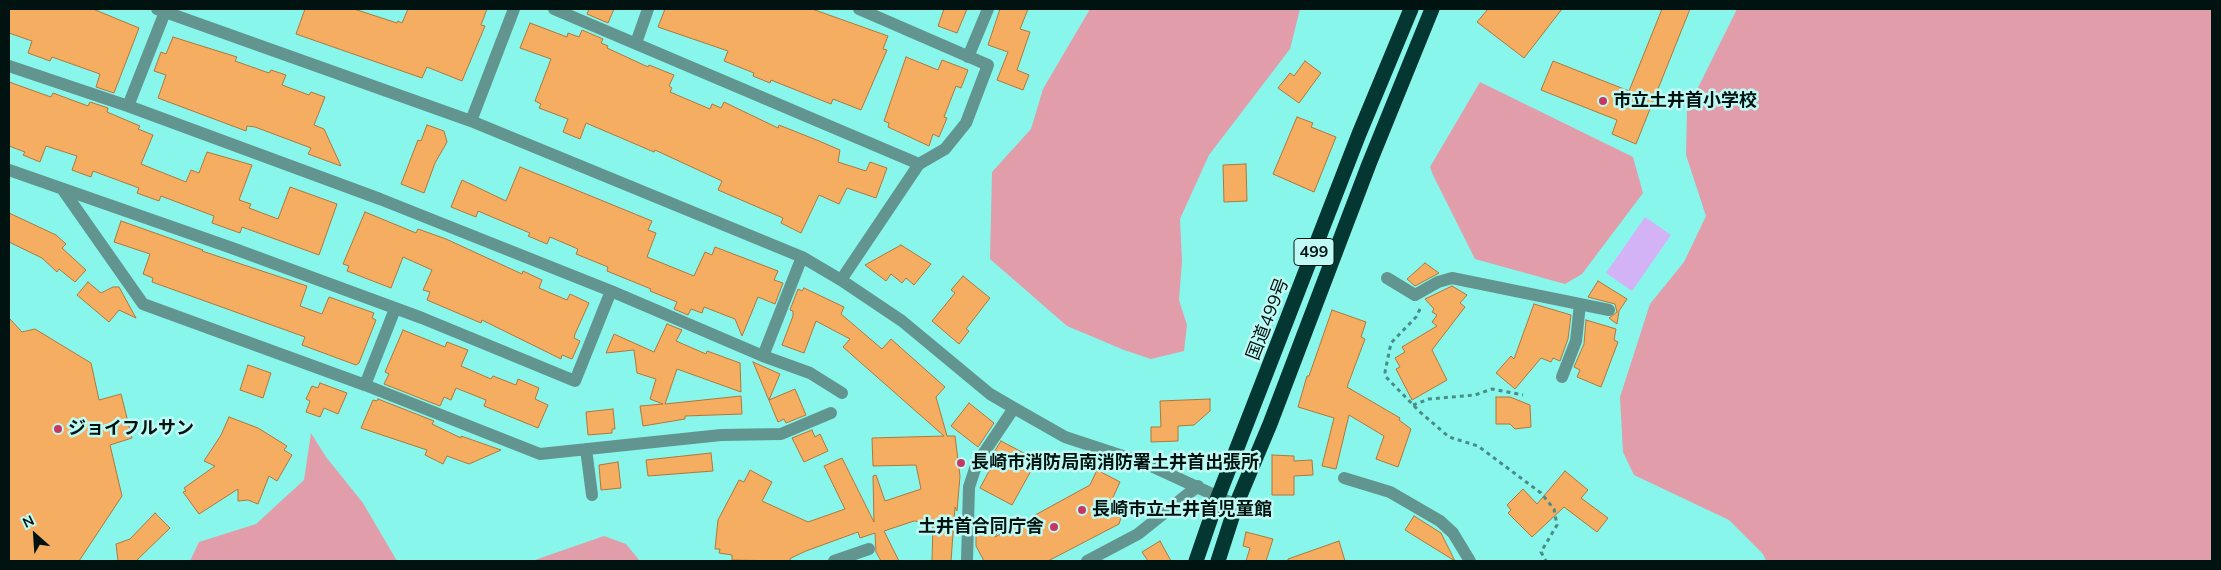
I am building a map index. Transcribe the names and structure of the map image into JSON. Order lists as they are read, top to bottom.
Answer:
{
  "streets": {
    "highway": ["499", "国道499号"]
  },
  "places": [
    "市立土井首小学校",
    "ジョイフルサン",
    "長崎市消防局南消防署土井首出張所",
    "長崎市立土井首児童館",
    "土井首合同庁舎"
  ],
  "north": "top left"
}
